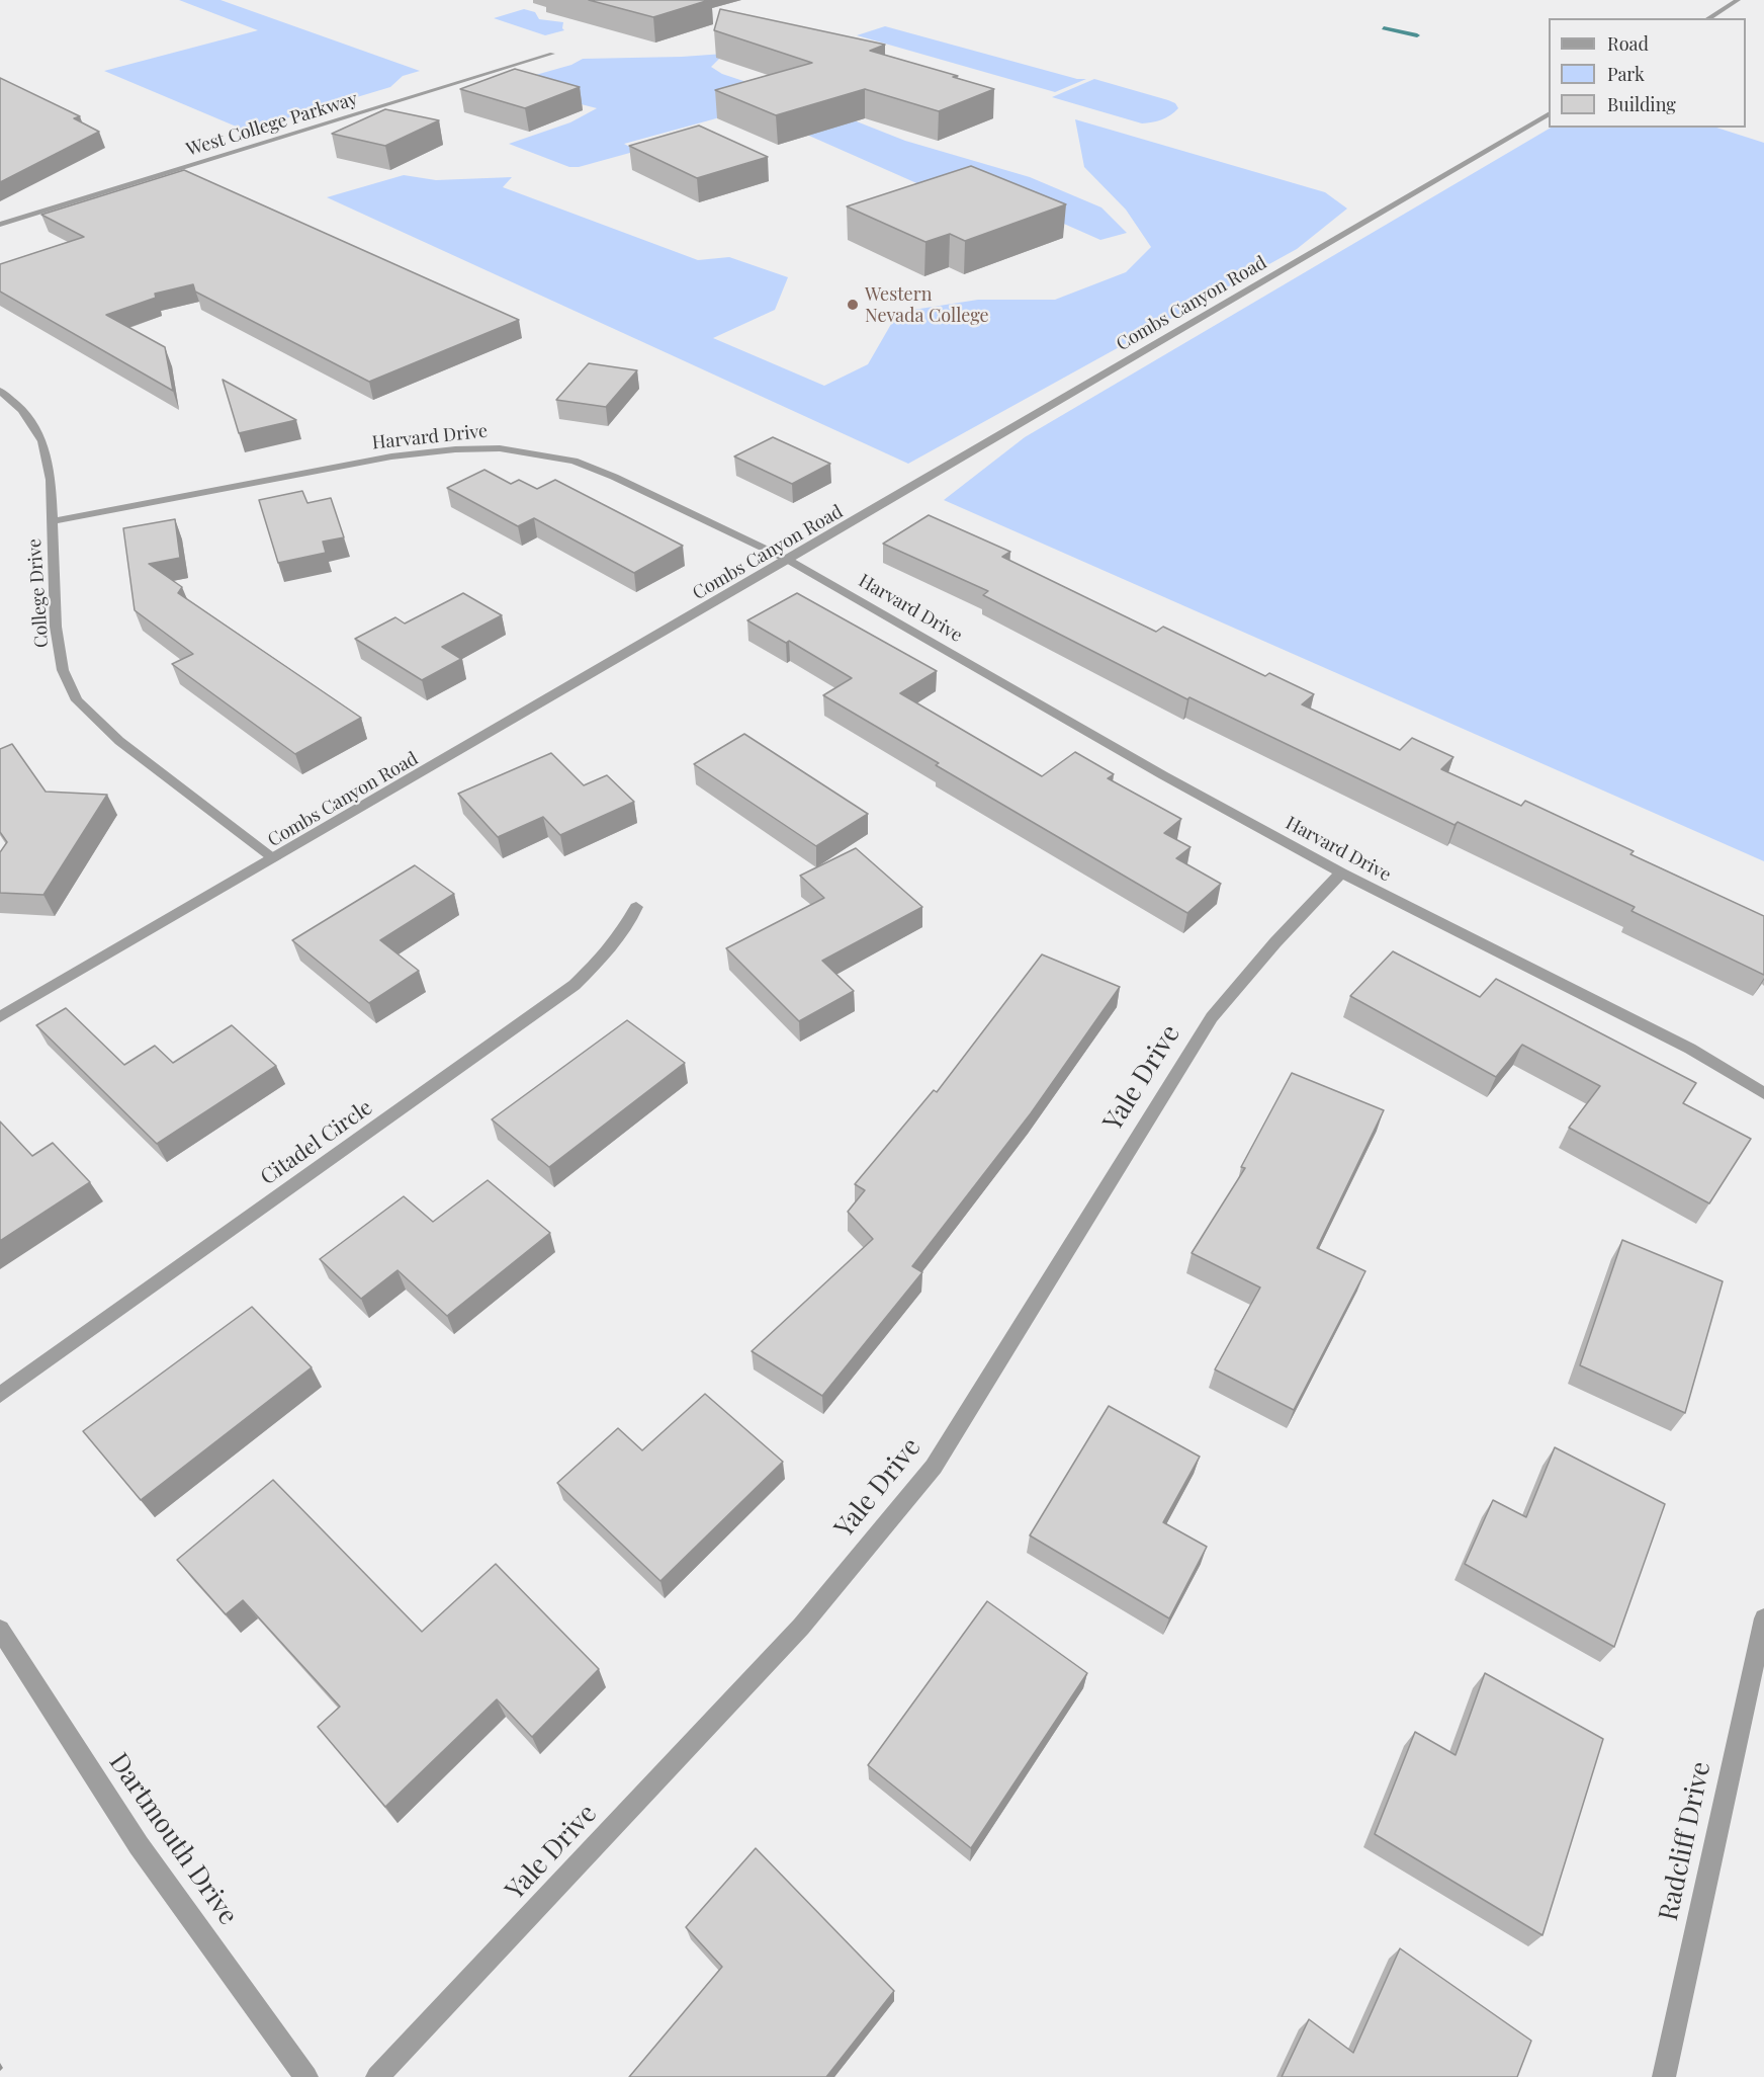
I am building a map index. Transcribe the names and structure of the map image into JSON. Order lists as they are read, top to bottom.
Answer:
{
  "streets": {
    "street": [
      "West College Parkway",
      "Combs Canyon Road",
      "Harvard Drive",
      "College Drive",
      "Yale Drive",
      "Citadel Circle",
      "Dartmouth Drive",
      "Radcliff Drive"
    ]
  },
  "crossings": [
    ["Combs Canyon Road", "Harvard Drive"],
    ["Combs Canyon Road", "College Drive"],
    ["Harvard Drive", "College Drive"],
    ["Harvard Drive", "Yale Drive"]
  ],
  "places": ["Western Nevada College"],
  "legend": ["Road", "Park", "Building"]
}
